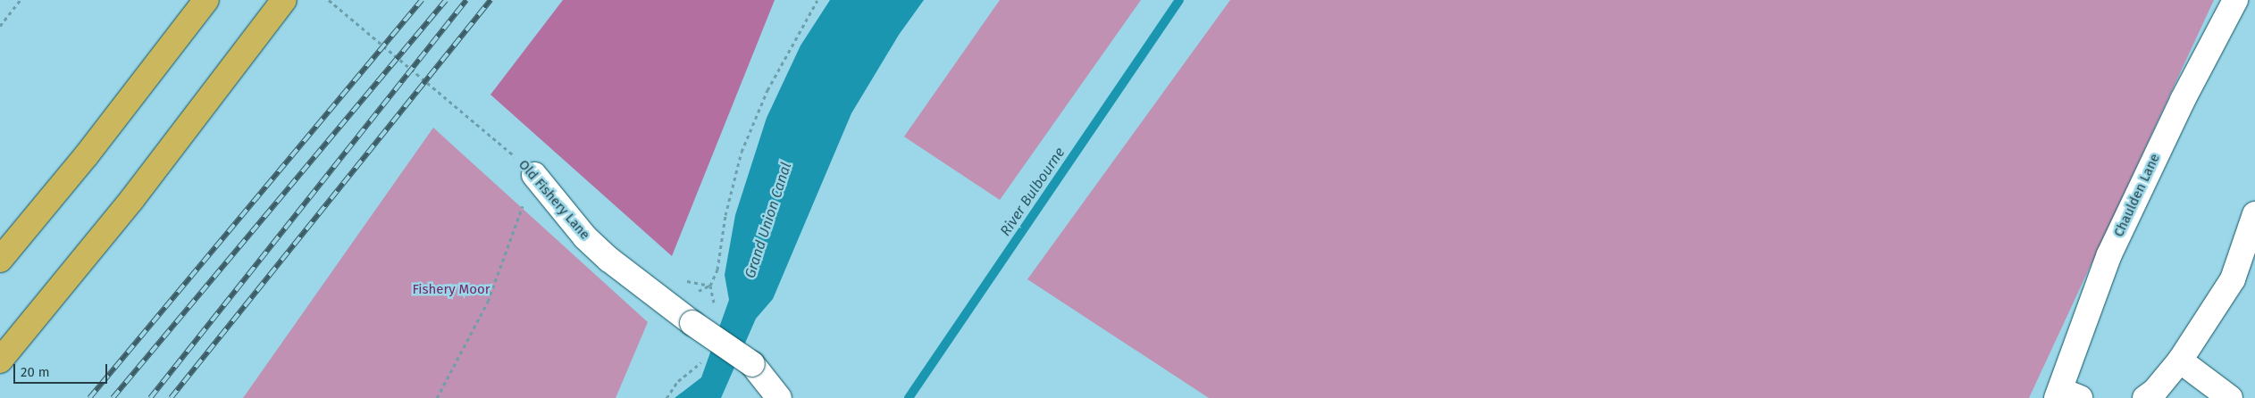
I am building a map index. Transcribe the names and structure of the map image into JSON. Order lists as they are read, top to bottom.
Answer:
{
  "streets": {
    "street": ["Chaulden Lane", "Old Fishery Lane"]
  },
  "water": ["River Bulbourne", "Grand Union Canal"],
  "parks": ["Fishery Moor"],
  "scale_bar": "20 m"
}
